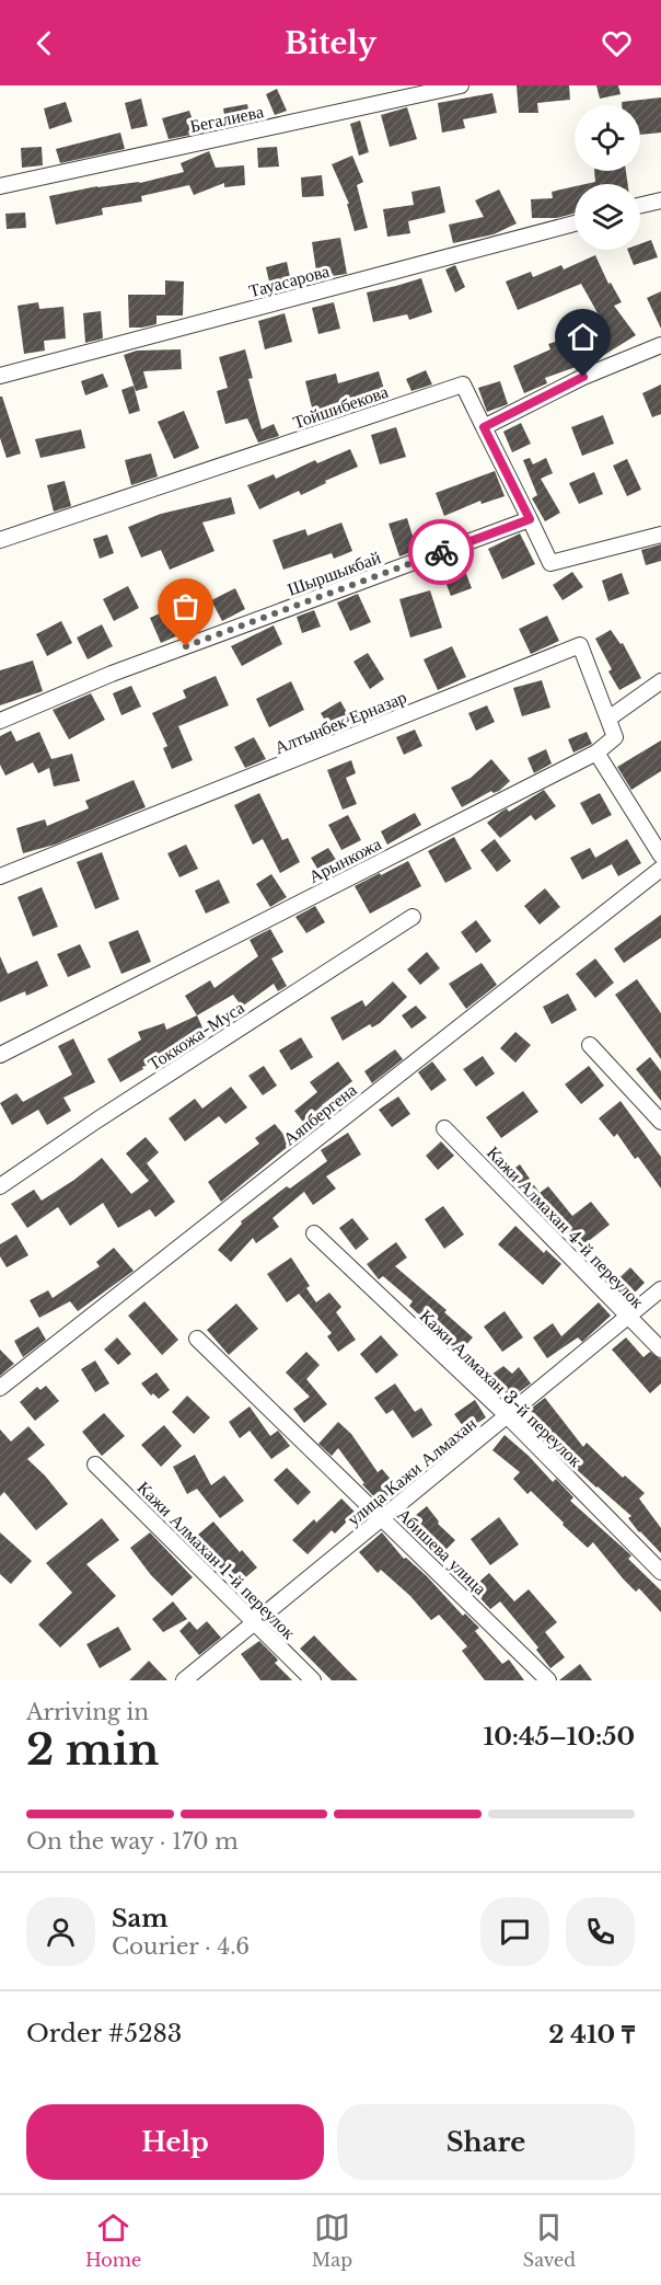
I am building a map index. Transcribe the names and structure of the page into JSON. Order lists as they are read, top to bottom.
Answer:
{
  "streets": {
    "street": [
      "Бегалиева",
      "Тауасарова",
      "Тойшибекова",
      "Шыршыкбай",
      "Алтынбек Ерназар",
      "Арынкожа",
      "Токкожа-Муса",
      "Аяпбергена",
      "Кажи Алмахан 4-й переулок",
      "Кажи Алмахан 3-й переулок",
      "улица Кажи Алмахан",
      "Абишева улица",
      "Кажи Алмахан 1-й переулок"
    ]
  },
  "crossings": [
    ["Кажи Алмахан 4-й переулок", "улица Кажи Алмахан"],
    ["Кажи Алмахан 3-й переулок", "улица Кажи Алмахан"],
    ["улица Кажи Алмахан", "Абишева улица"],
    ["улица Кажи Алмахан", "Кажи Алмахан 1-й переулок"]
  ],
  "page": {
    "header": "Bitely",
    "heading": ["2 min", "Arriving in", "10:45–10:50"],
    "panel": [
      "Sam",
      "Courier · 4.6",
      "Order #5283",
      "2 410 ₸"
    ],
    "bar": "On the way · 170 m",
    "buttons": ["Help", "Share"],
    "tabs": ["Home", "Map", "Saved"]
  }
}
